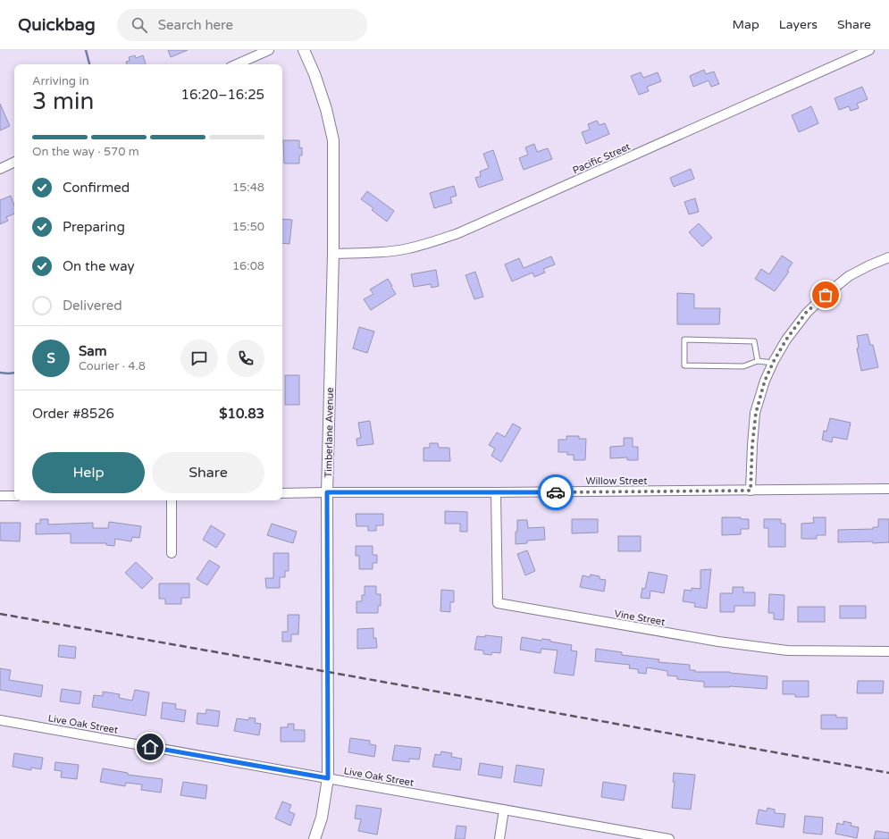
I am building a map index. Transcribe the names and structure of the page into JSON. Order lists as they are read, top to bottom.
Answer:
{
  "streets": {
    "street": [
      "Pacific Street",
      "Timberlane Avenue",
      "Willow Street",
      "Vine Street",
      "Live Oak Street"
    ]
  },
  "crossings": [
    ["Pacific Street", "Timberlane Avenue"],
    ["Timberlane Avenue", "Willow Street"],
    ["Timberlane Avenue", "Live Oak Street"],
    ["Willow Street", "Vine Street"]
  ],
  "page": {
    "header": "Quickbag",
    "search": "Search here",
    "nav": ["Map", "Layers", "Share"],
    "heading": ["3 min", "Arriving in", "16:20–16:25"],
    "panel": [
      "Sam",
      "Courier · 4.8",
      "Order #8526",
      "$10.83"
    ],
    "bar": "On the way · 570 m",
    "list": [
      ["Confirmed", "15:48"],
      ["Preparing", "15:50"],
      ["On the way", "16:08"],
      "Delivered"
    ],
    "round": "S",
    "buttons": ["Help", "Share"]
  }
}
